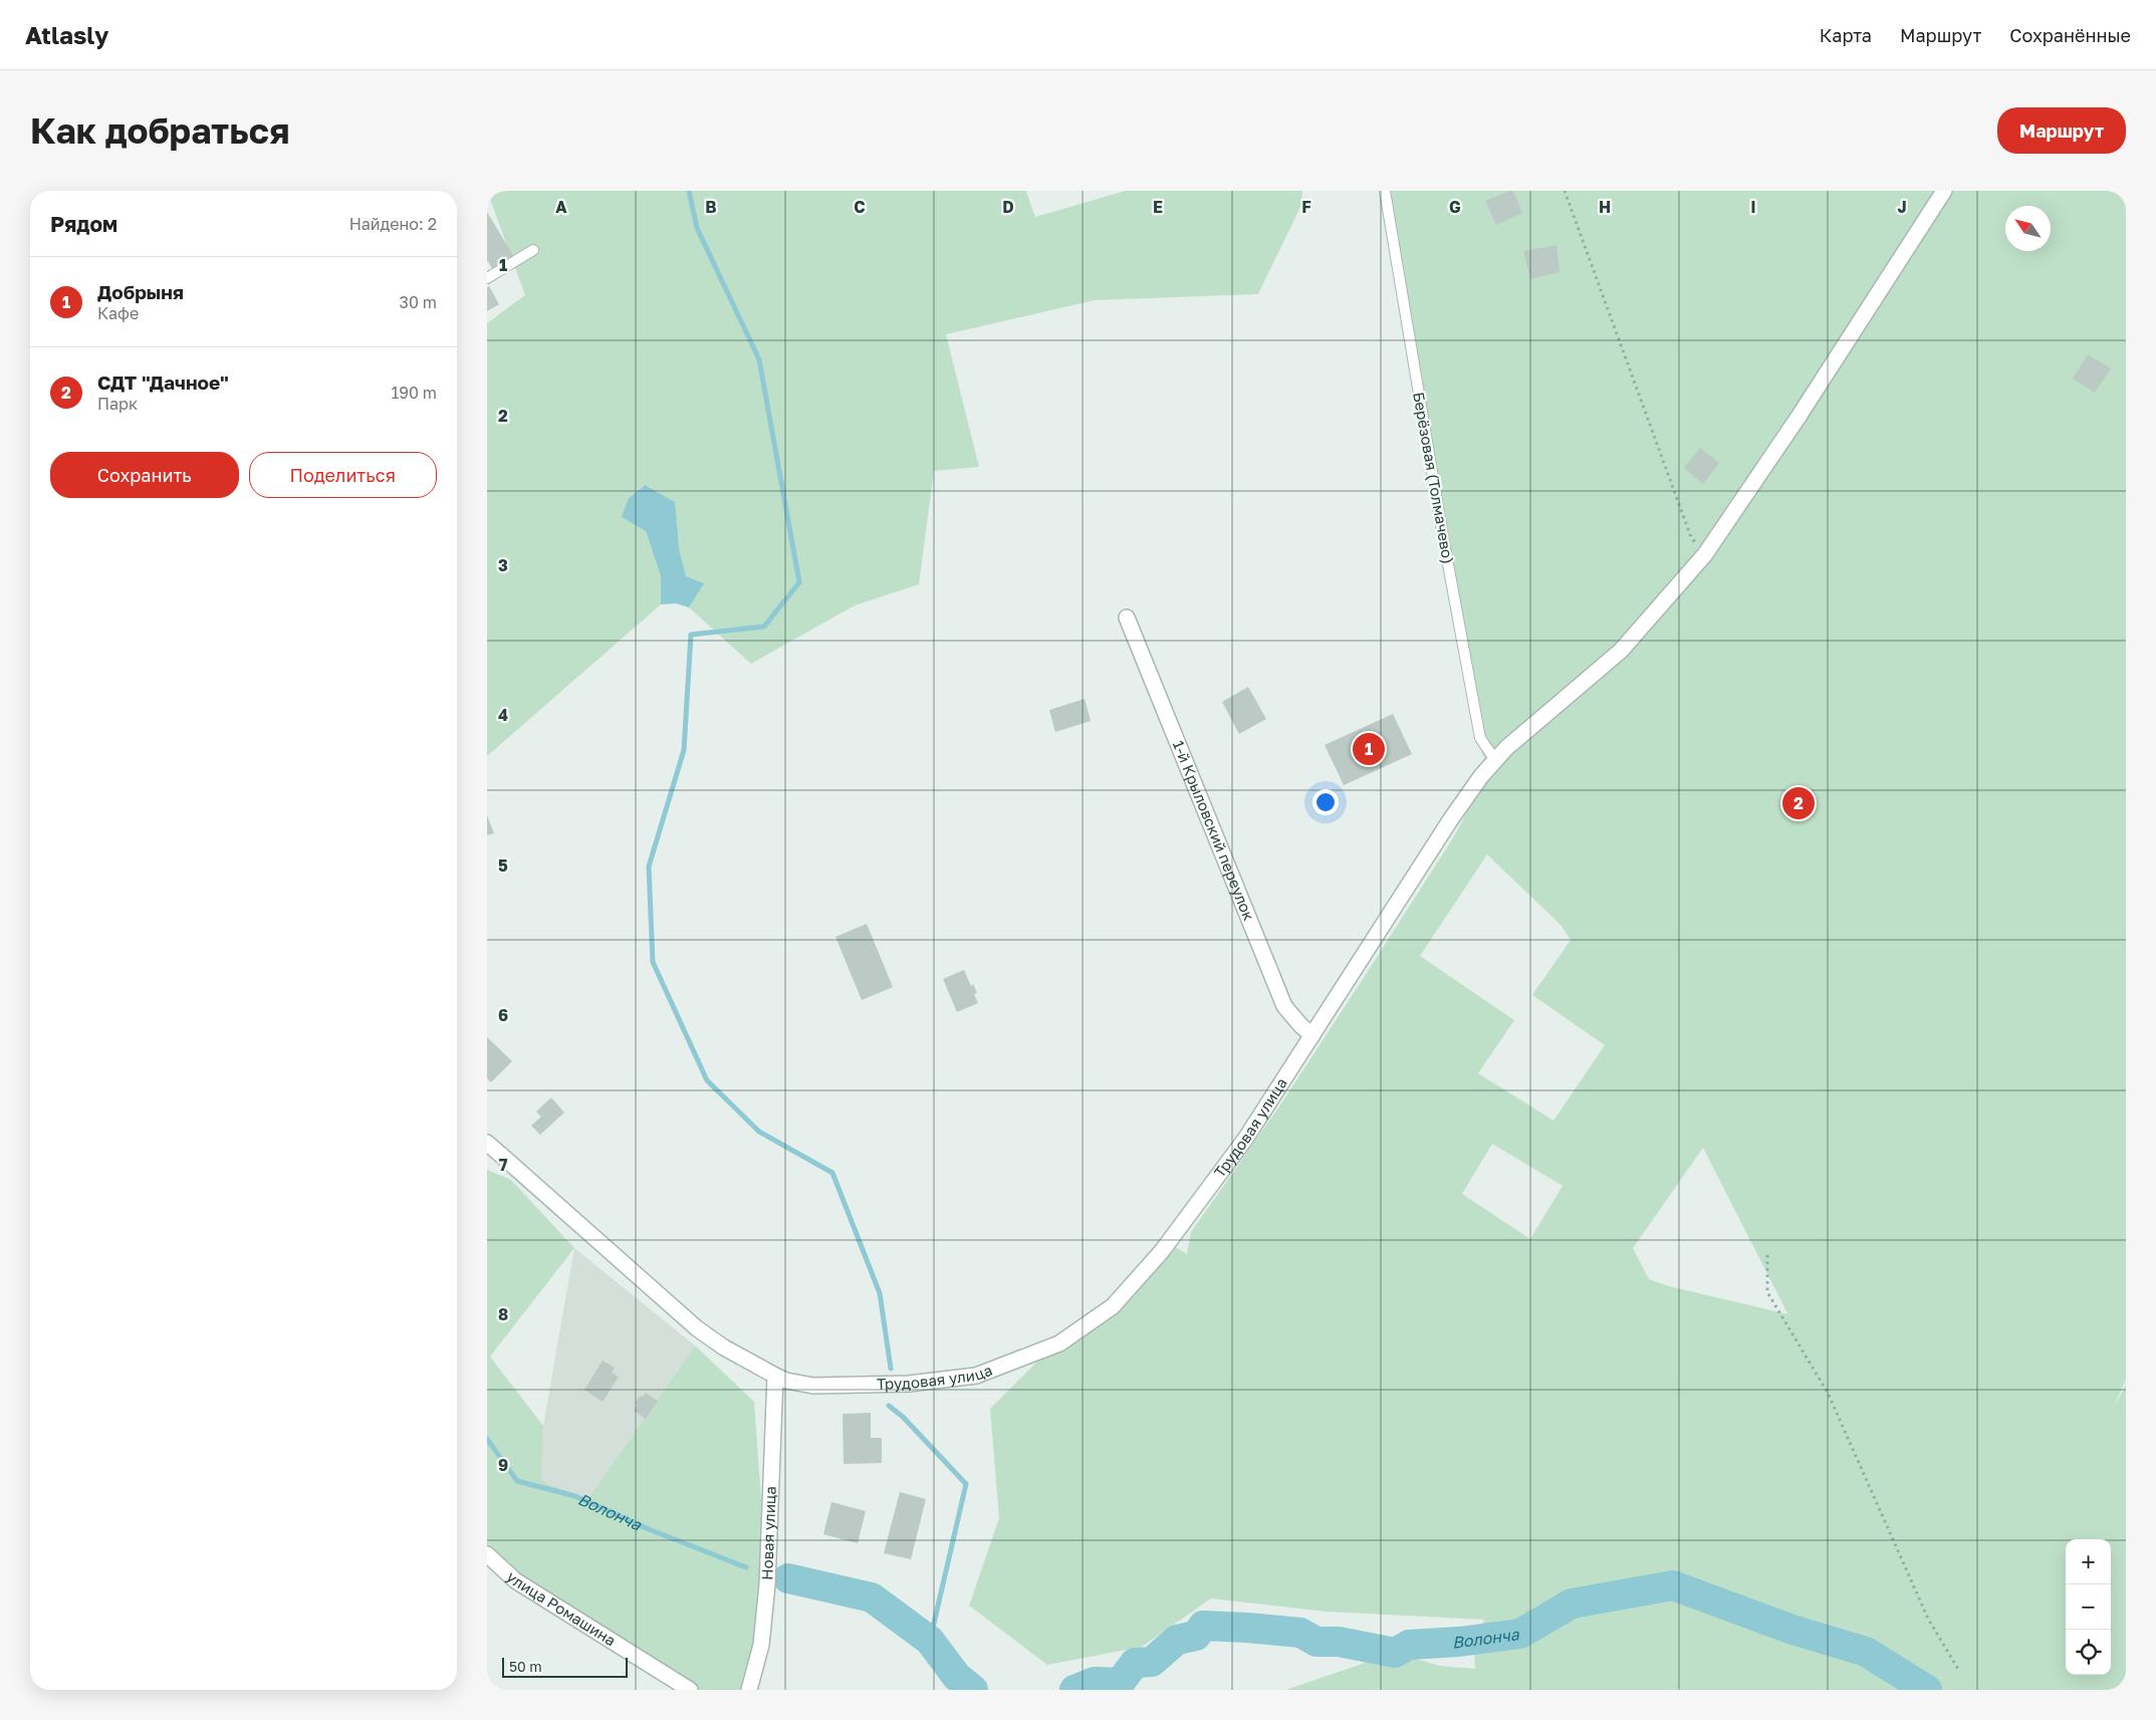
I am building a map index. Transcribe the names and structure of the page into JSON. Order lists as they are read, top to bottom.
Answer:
{
  "streets": {
    "street": [
      "1-й Крыловский переулок",
      "Трудовая улица",
      "Новая улица",
      "улица Ромашина"
    ],
    "lane": ["Берёзовая (Толмачево)"]
  },
  "crossings": [
    ["Берёзовая (Толмачево)", "Трудовая улица"],
    ["1-й Крыловский переулок", "Трудовая улица"],
    ["Трудовая улица", "Новая улица"]
  ],
  "water": ["Волонча"],
  "scale_bar": "50 m",
  "north": "top left",
  "page": {
    "header": "Atlasly",
    "nav": ["Карта", "Маршрут", "Сохранённые"],
    "buttons": [
      "Маршрут",
      ["Сохранить", "Поделиться"]
    ],
    "title": "Как добраться",
    "heading": ["Рядом", "Найдено: 2"],
    "list": [
      {
        "mark": "1",
        "name": "Добрыня",
        "note": "Кафе",
        "value": "30 m"
      },
      {
        "mark": "2",
        "name": "СДТ \"Дачное\"",
        "note": "Парк",
        "value": "190 m"
      }
    ],
    "pins": ["1", "2"],
    "map_buttons": ["+", "−"],
    "scale": "50 m"
  },
  "grid": {
    "columns": [
      "A",
      "B",
      "C",
      "D",
      "E",
      "F",
      "G",
      "H",
      "I",
      "J"
    ],
    "rows": [
      "1",
      "2",
      "3",
      "4",
      "5",
      "6",
      "7",
      "8",
      "9"
    ]
  }
}
